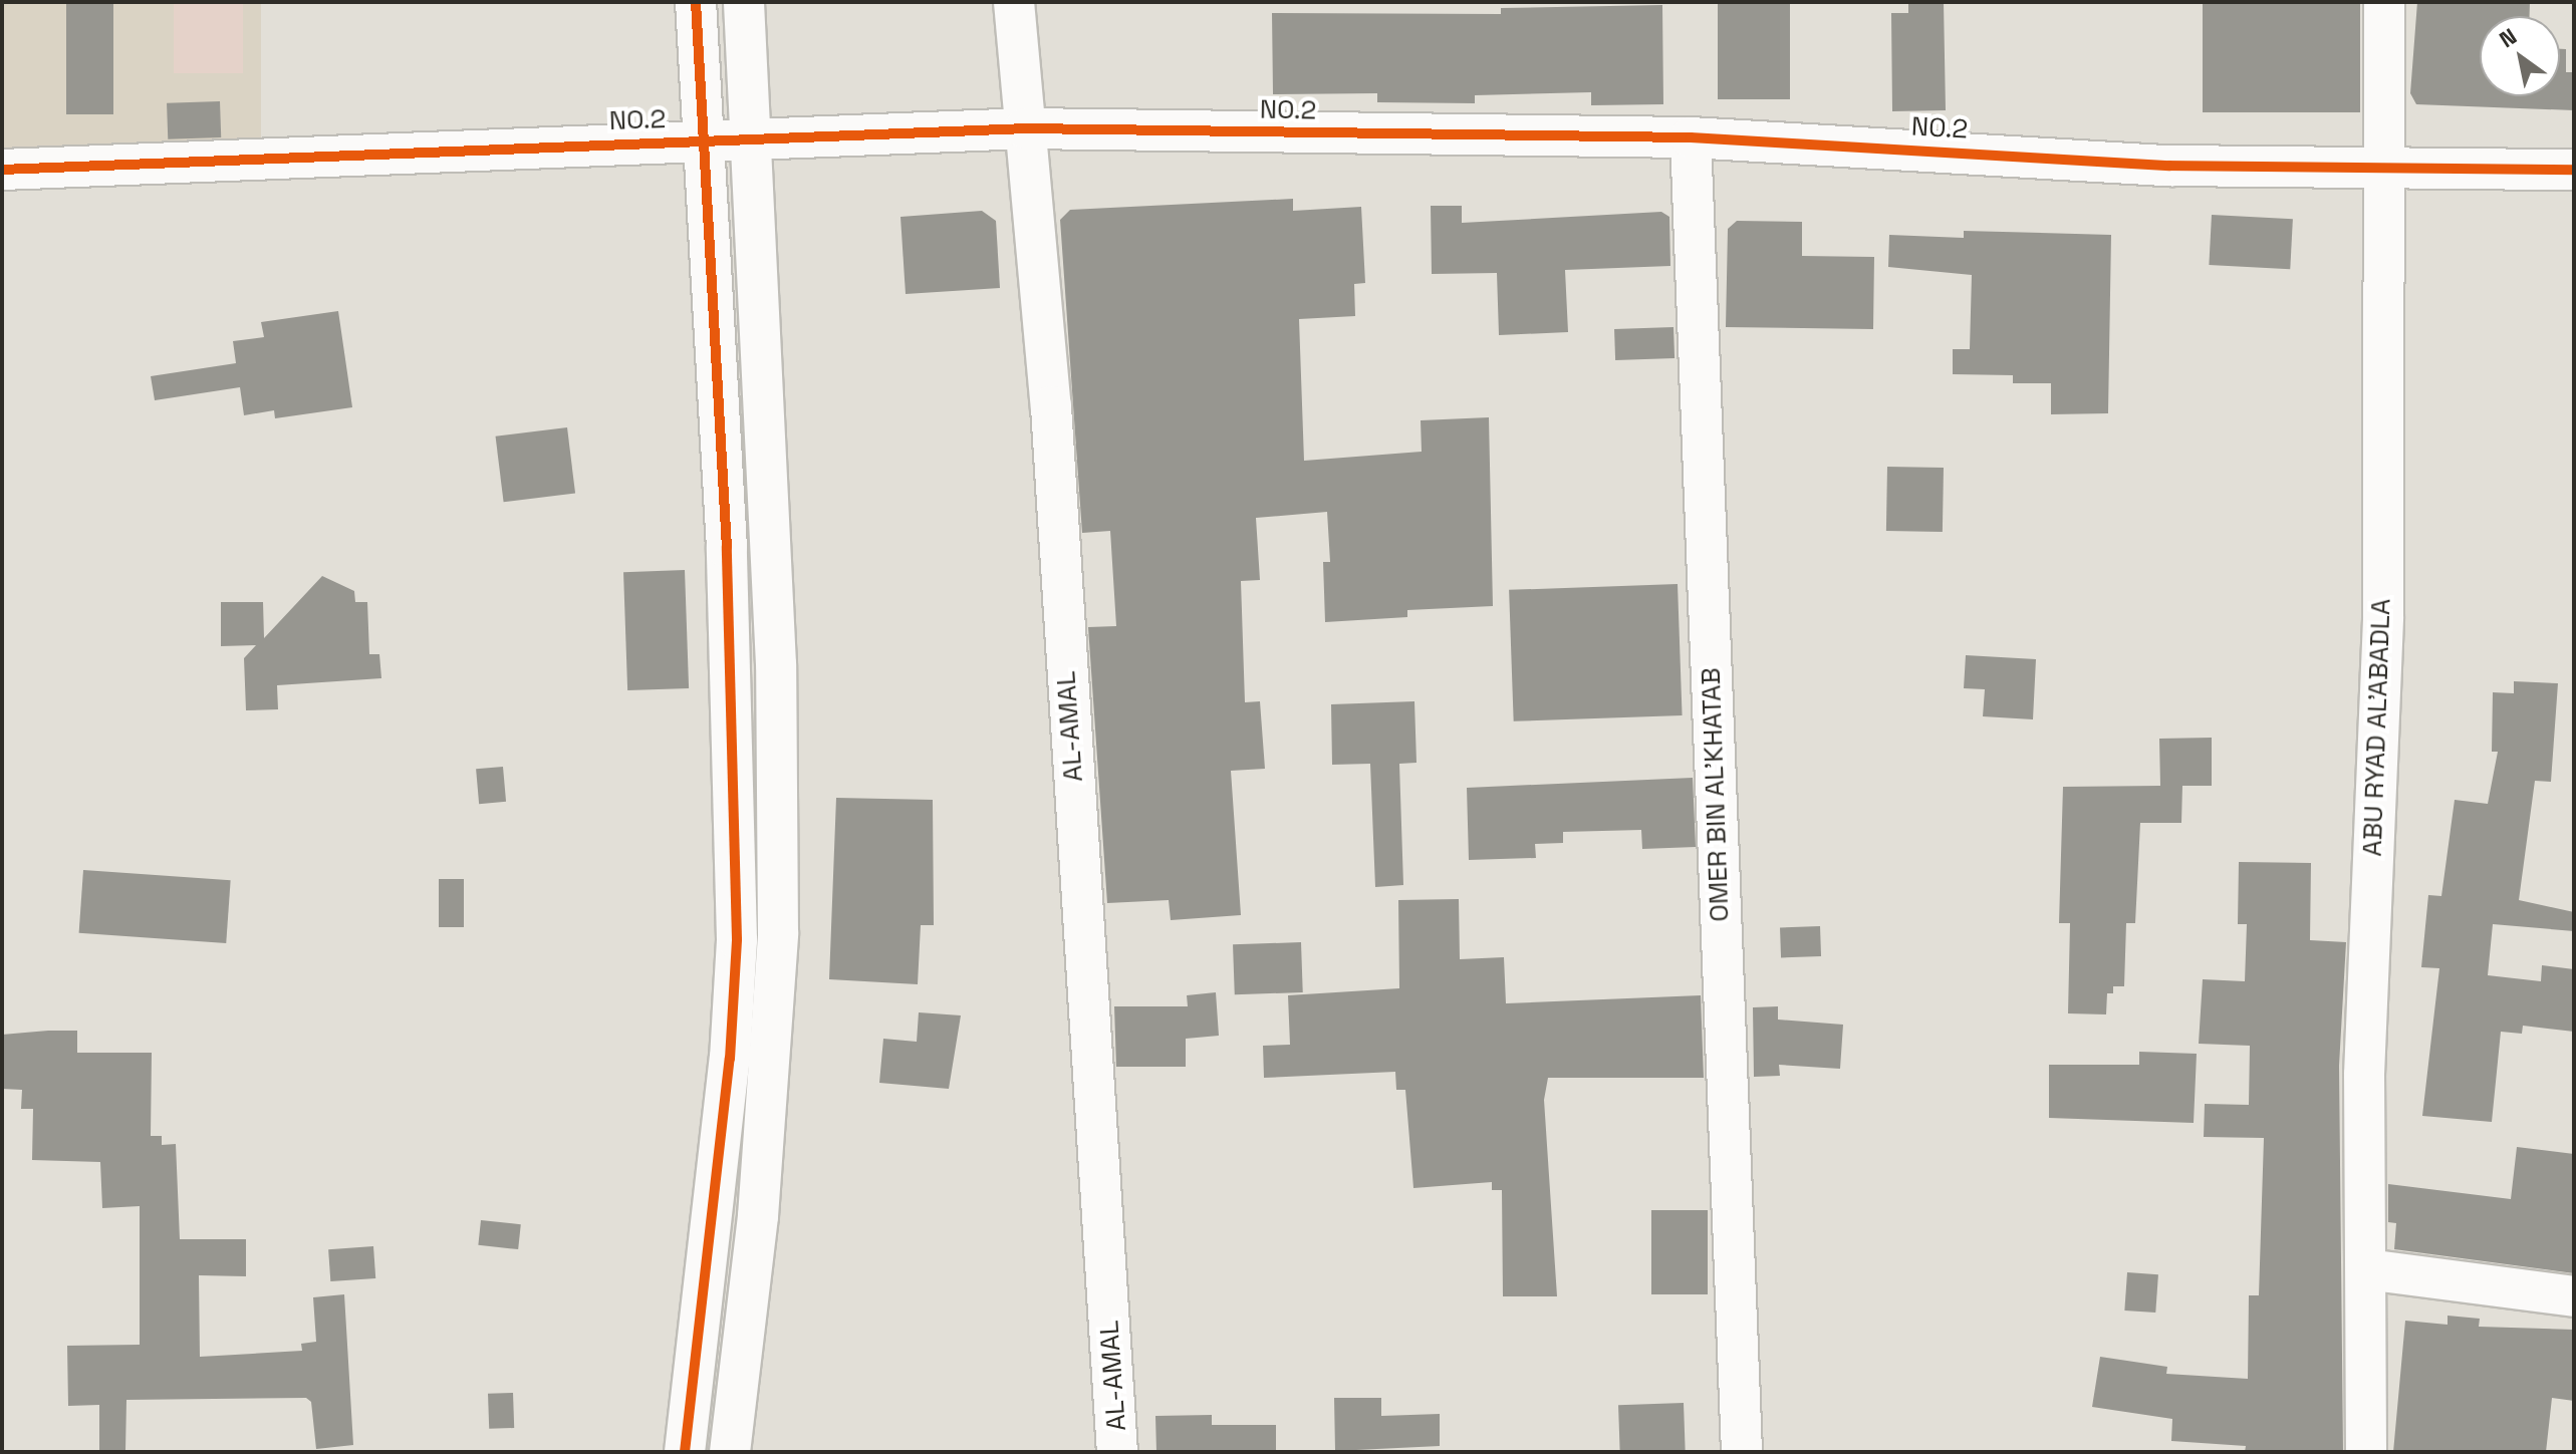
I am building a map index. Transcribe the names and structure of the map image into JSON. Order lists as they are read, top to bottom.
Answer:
{
  "streets": {
    "street": [
      "NO.2",
      "AL-AMAL",
      "ABU RYAD AL'ABADLA",
      "OMER BIN AL'KHATAB"
    ]
  },
  "crossings": [
    ["NO.2", "AL-AMAL"],
    ["NO.2", "ABU RYAD AL'ABADLA"],
    ["NO.2", "OMER BIN AL'KHATAB"]
  ],
  "north": "top left"
}
